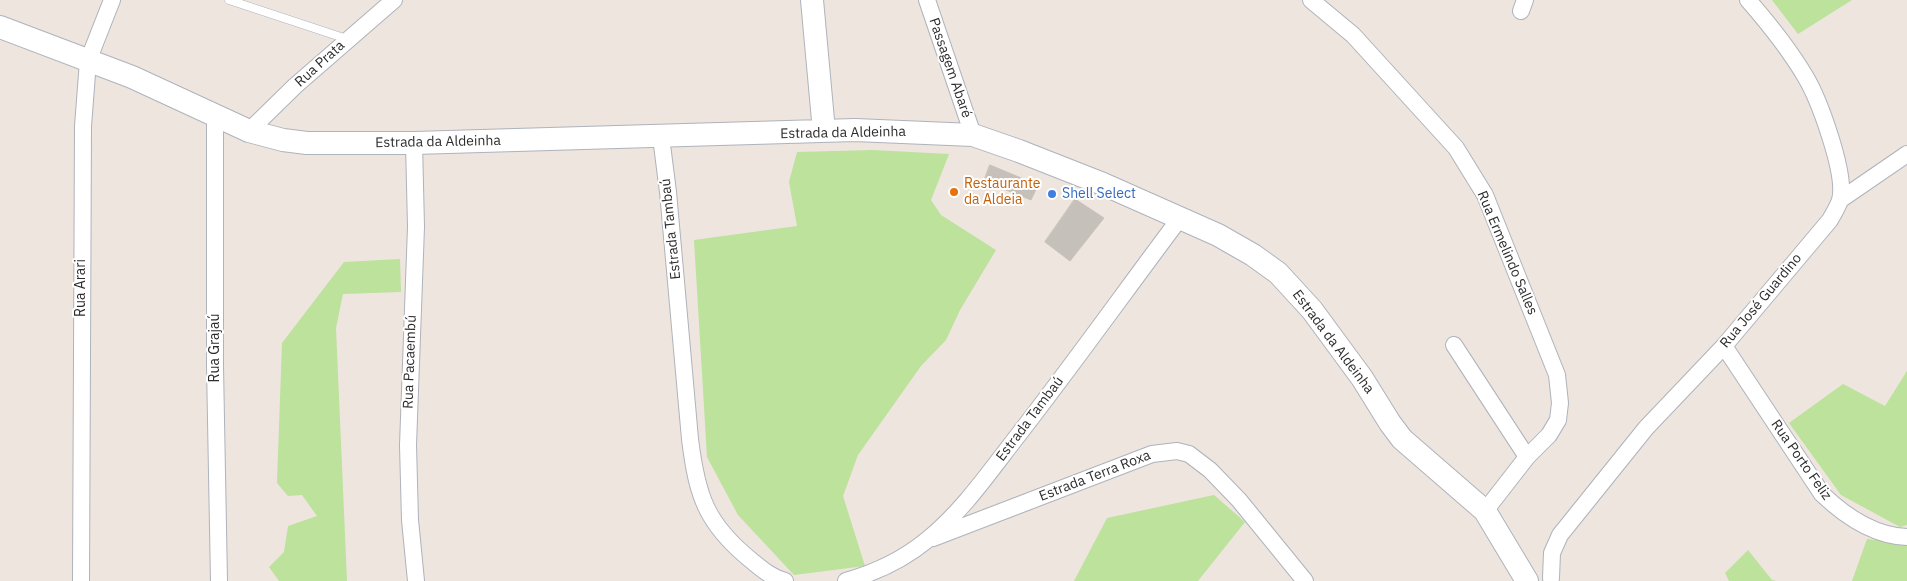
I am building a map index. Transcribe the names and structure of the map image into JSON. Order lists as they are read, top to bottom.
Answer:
{
  "streets": {
    "street": [
      "Rua Prata",
      "Passagem Abaré",
      "Estrada da Aldeinha",
      "Estrada Tambaú",
      "Rua Ermelindo Salles",
      "Rua Arari",
      "Rua José Guardino",
      "Rua Grajaú",
      "Rua Pacaembú",
      "Rua Porto Feliz",
      "Estrada Terra Roxa"
    ]
  },
  "crossings": [
    ["Rua Prata", "Estrada da Aldeinha"],
    ["Passagem Abaré", "Estrada da Aldeinha"],
    ["Estrada da Aldeinha", "Estrada Tambaú"],
    ["Estrada da Aldeinha", "Rua Ermelindo Salles"],
    ["Estrada da Aldeinha", "Rua Arari"],
    ["Estrada da Aldeinha", "Rua Grajaú"],
    ["Estrada da Aldeinha", "Rua Pacaembú"],
    ["Estrada Tambaú", "Estrada Terra Roxa"],
    ["Rua José Guardino", "Rua Porto Feliz"]
  ],
  "places": ["Restaurante da Aldeia", "Shell Select"]
}
